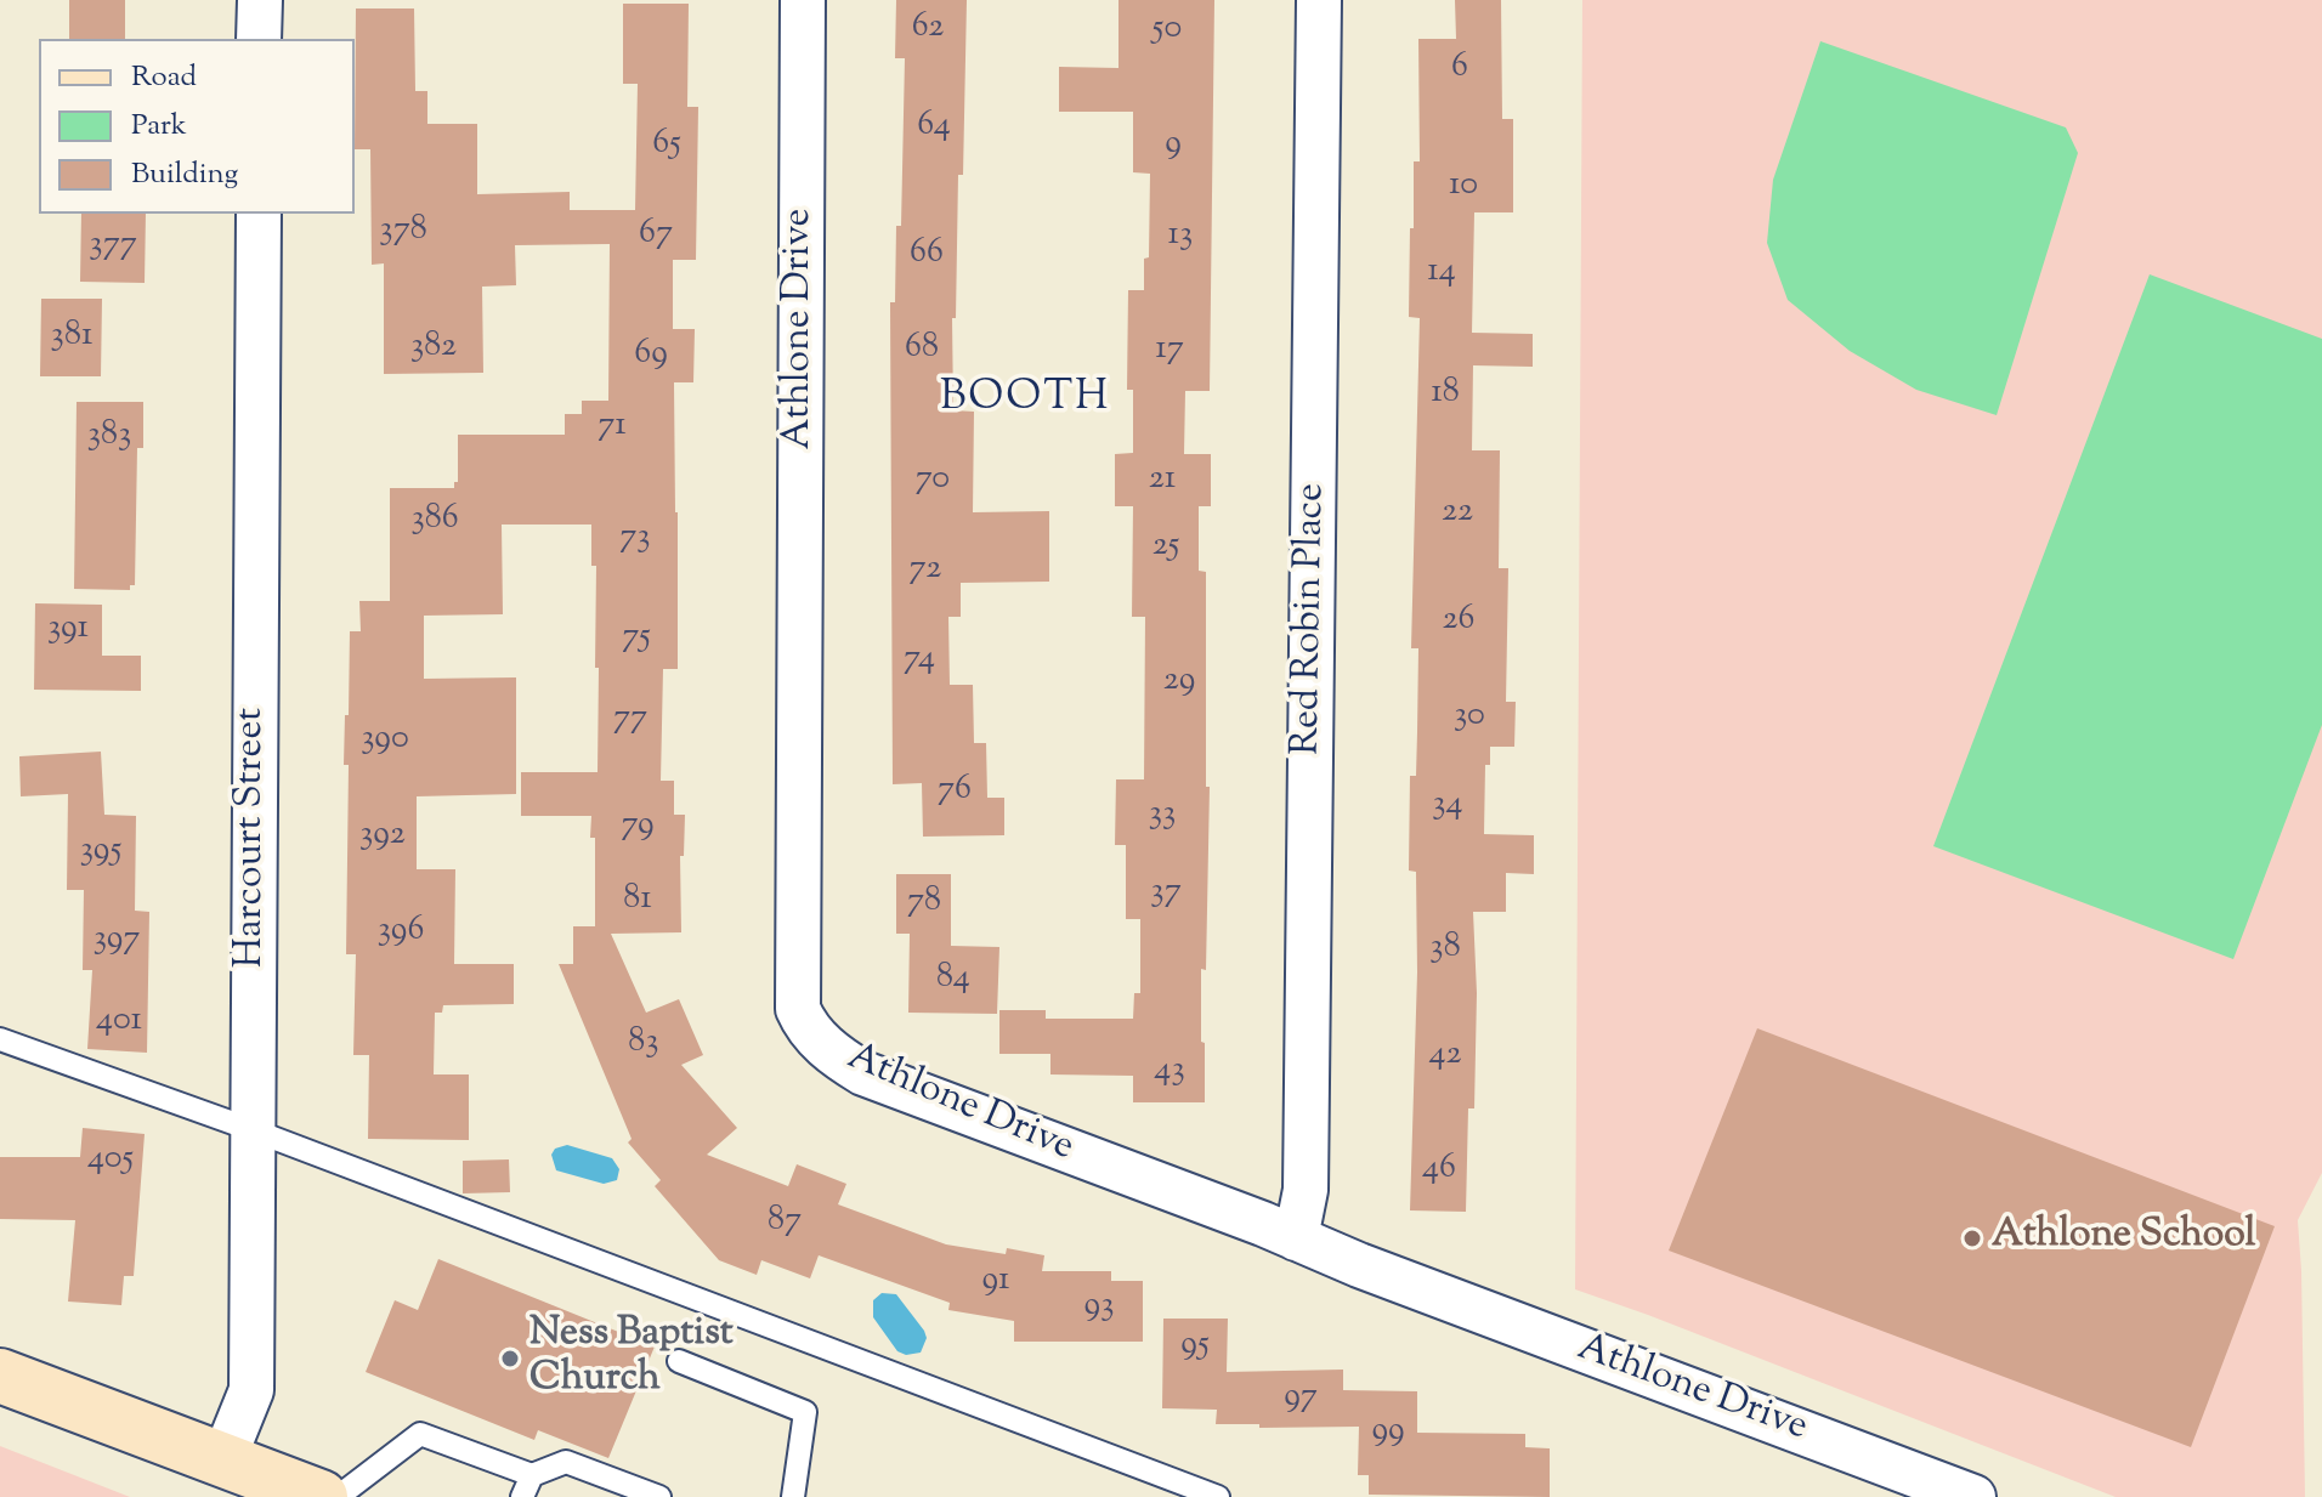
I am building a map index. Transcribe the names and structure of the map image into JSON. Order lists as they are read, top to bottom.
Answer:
{
  "streets": {
    "street": ["Athlone Drive", "Red Robin Place", "Harcourt Street"]
  },
  "crossings": [
    ["Athlone Drive", "Red Robin Place"]
  ],
  "districts": ["BOOTH"],
  "places": ["Athlone School", "Ness Baptist Church"],
  "house_numbers": [
    "62",
    "50",
    "6",
    "64",
    "65",
    "9",
    "10",
    "378",
    "67",
    "13",
    "377",
    "66",
    "14",
    "381",
    "382",
    "68",
    "17",
    "69",
    "18",
    "71",
    "383",
    "70",
    "21",
    "22",
    "386",
    "73",
    "25",
    "72",
    "26",
    "391",
    "75",
    "74",
    "29",
    "30",
    "77",
    "390",
    "76",
    "34",
    "33",
    "79",
    "392",
    "395",
    "37",
    "81",
    "78",
    "396",
    "397",
    "38",
    "84",
    "401",
    "83",
    "42",
    "43",
    "405",
    "46",
    "87",
    "91",
    "93",
    "95",
    "97",
    "99"
  ],
  "legend": ["Road", "Park", "Building"]
}
